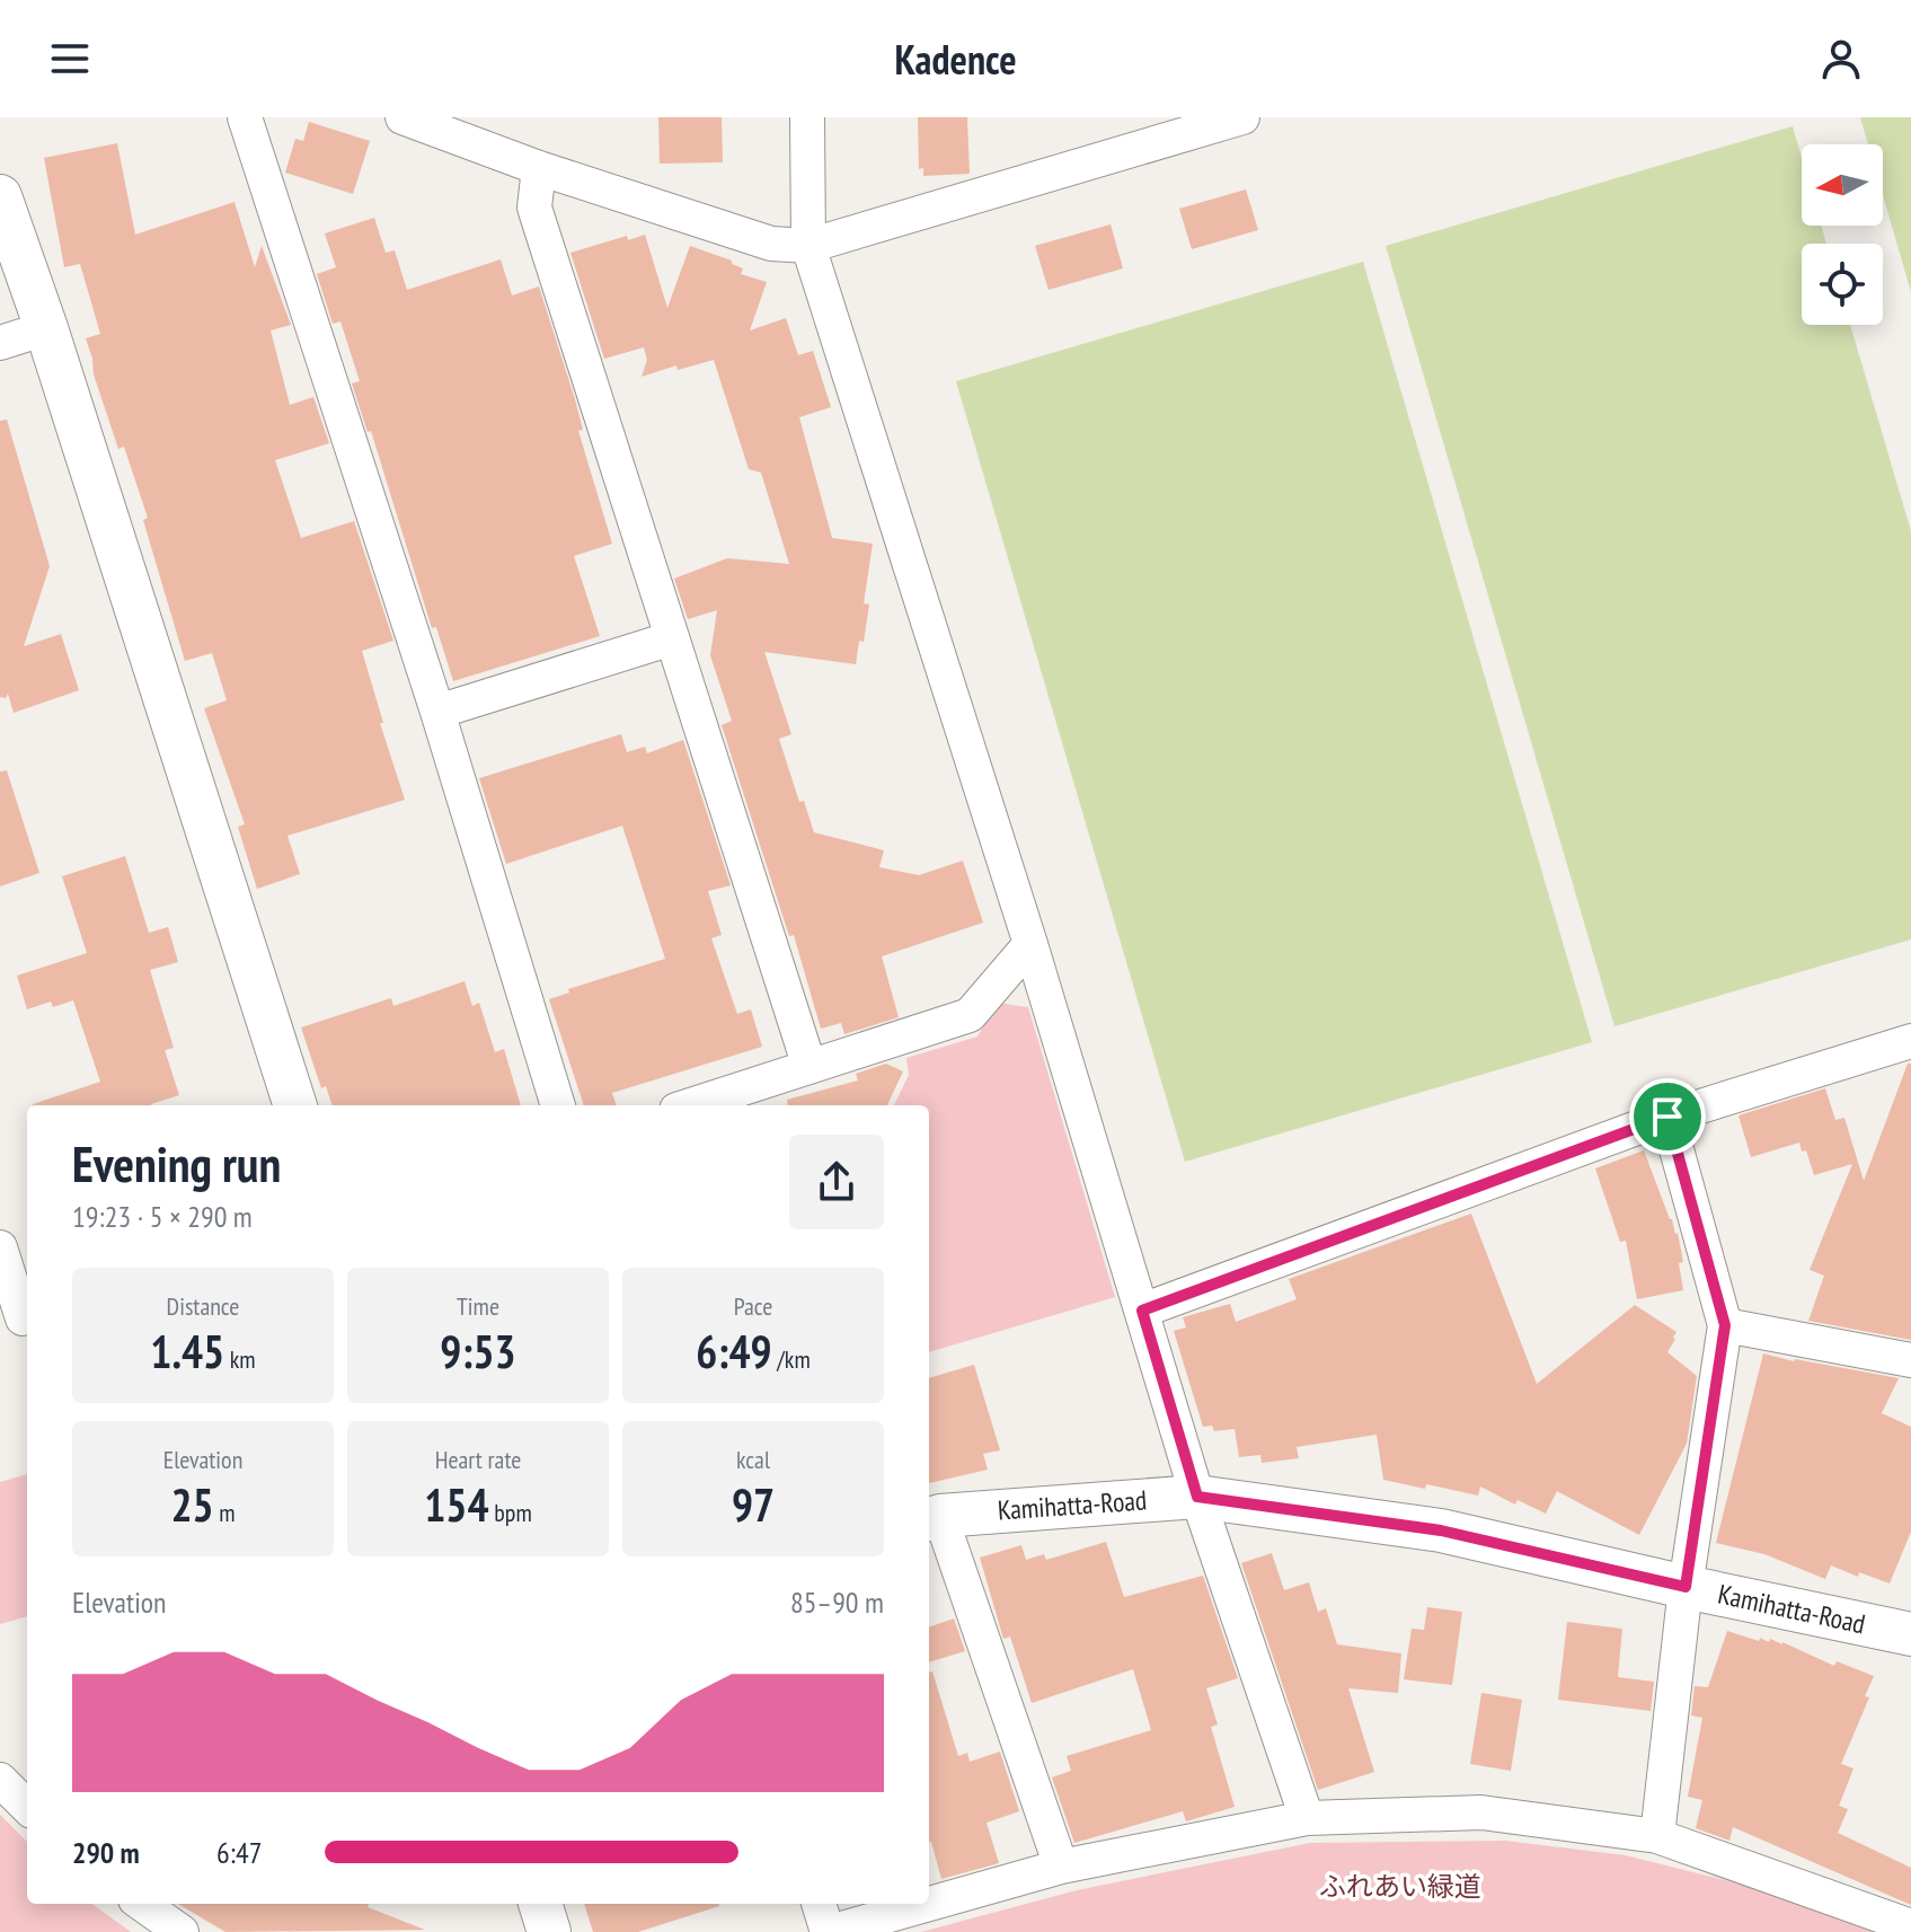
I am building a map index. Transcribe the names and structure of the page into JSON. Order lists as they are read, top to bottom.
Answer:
{
  "streets": {
    "street": ["Kamihatta-Road"]
  },
  "parks": ["ふれあい緑道"],
  "north": "left",
  "page": {
    "header": "Kadence",
    "heading": ["Evening run", "19:23 · 5 × 290 m"],
    "stats": [
      ["Distance", "1.45 km"],
      ["Time", "9:53"],
      ["Pace", "6:49 /km"],
      ["Elevation", "25 m"],
      ["Heart rate", "154 bpm"],
      ["kcal", "97"]
    ],
    "chart": ["Elevation", "85–90 m"],
    "list": [
      {
        "name": "290 m",
        "note": "6:47"
      }
    ]
  }
}
